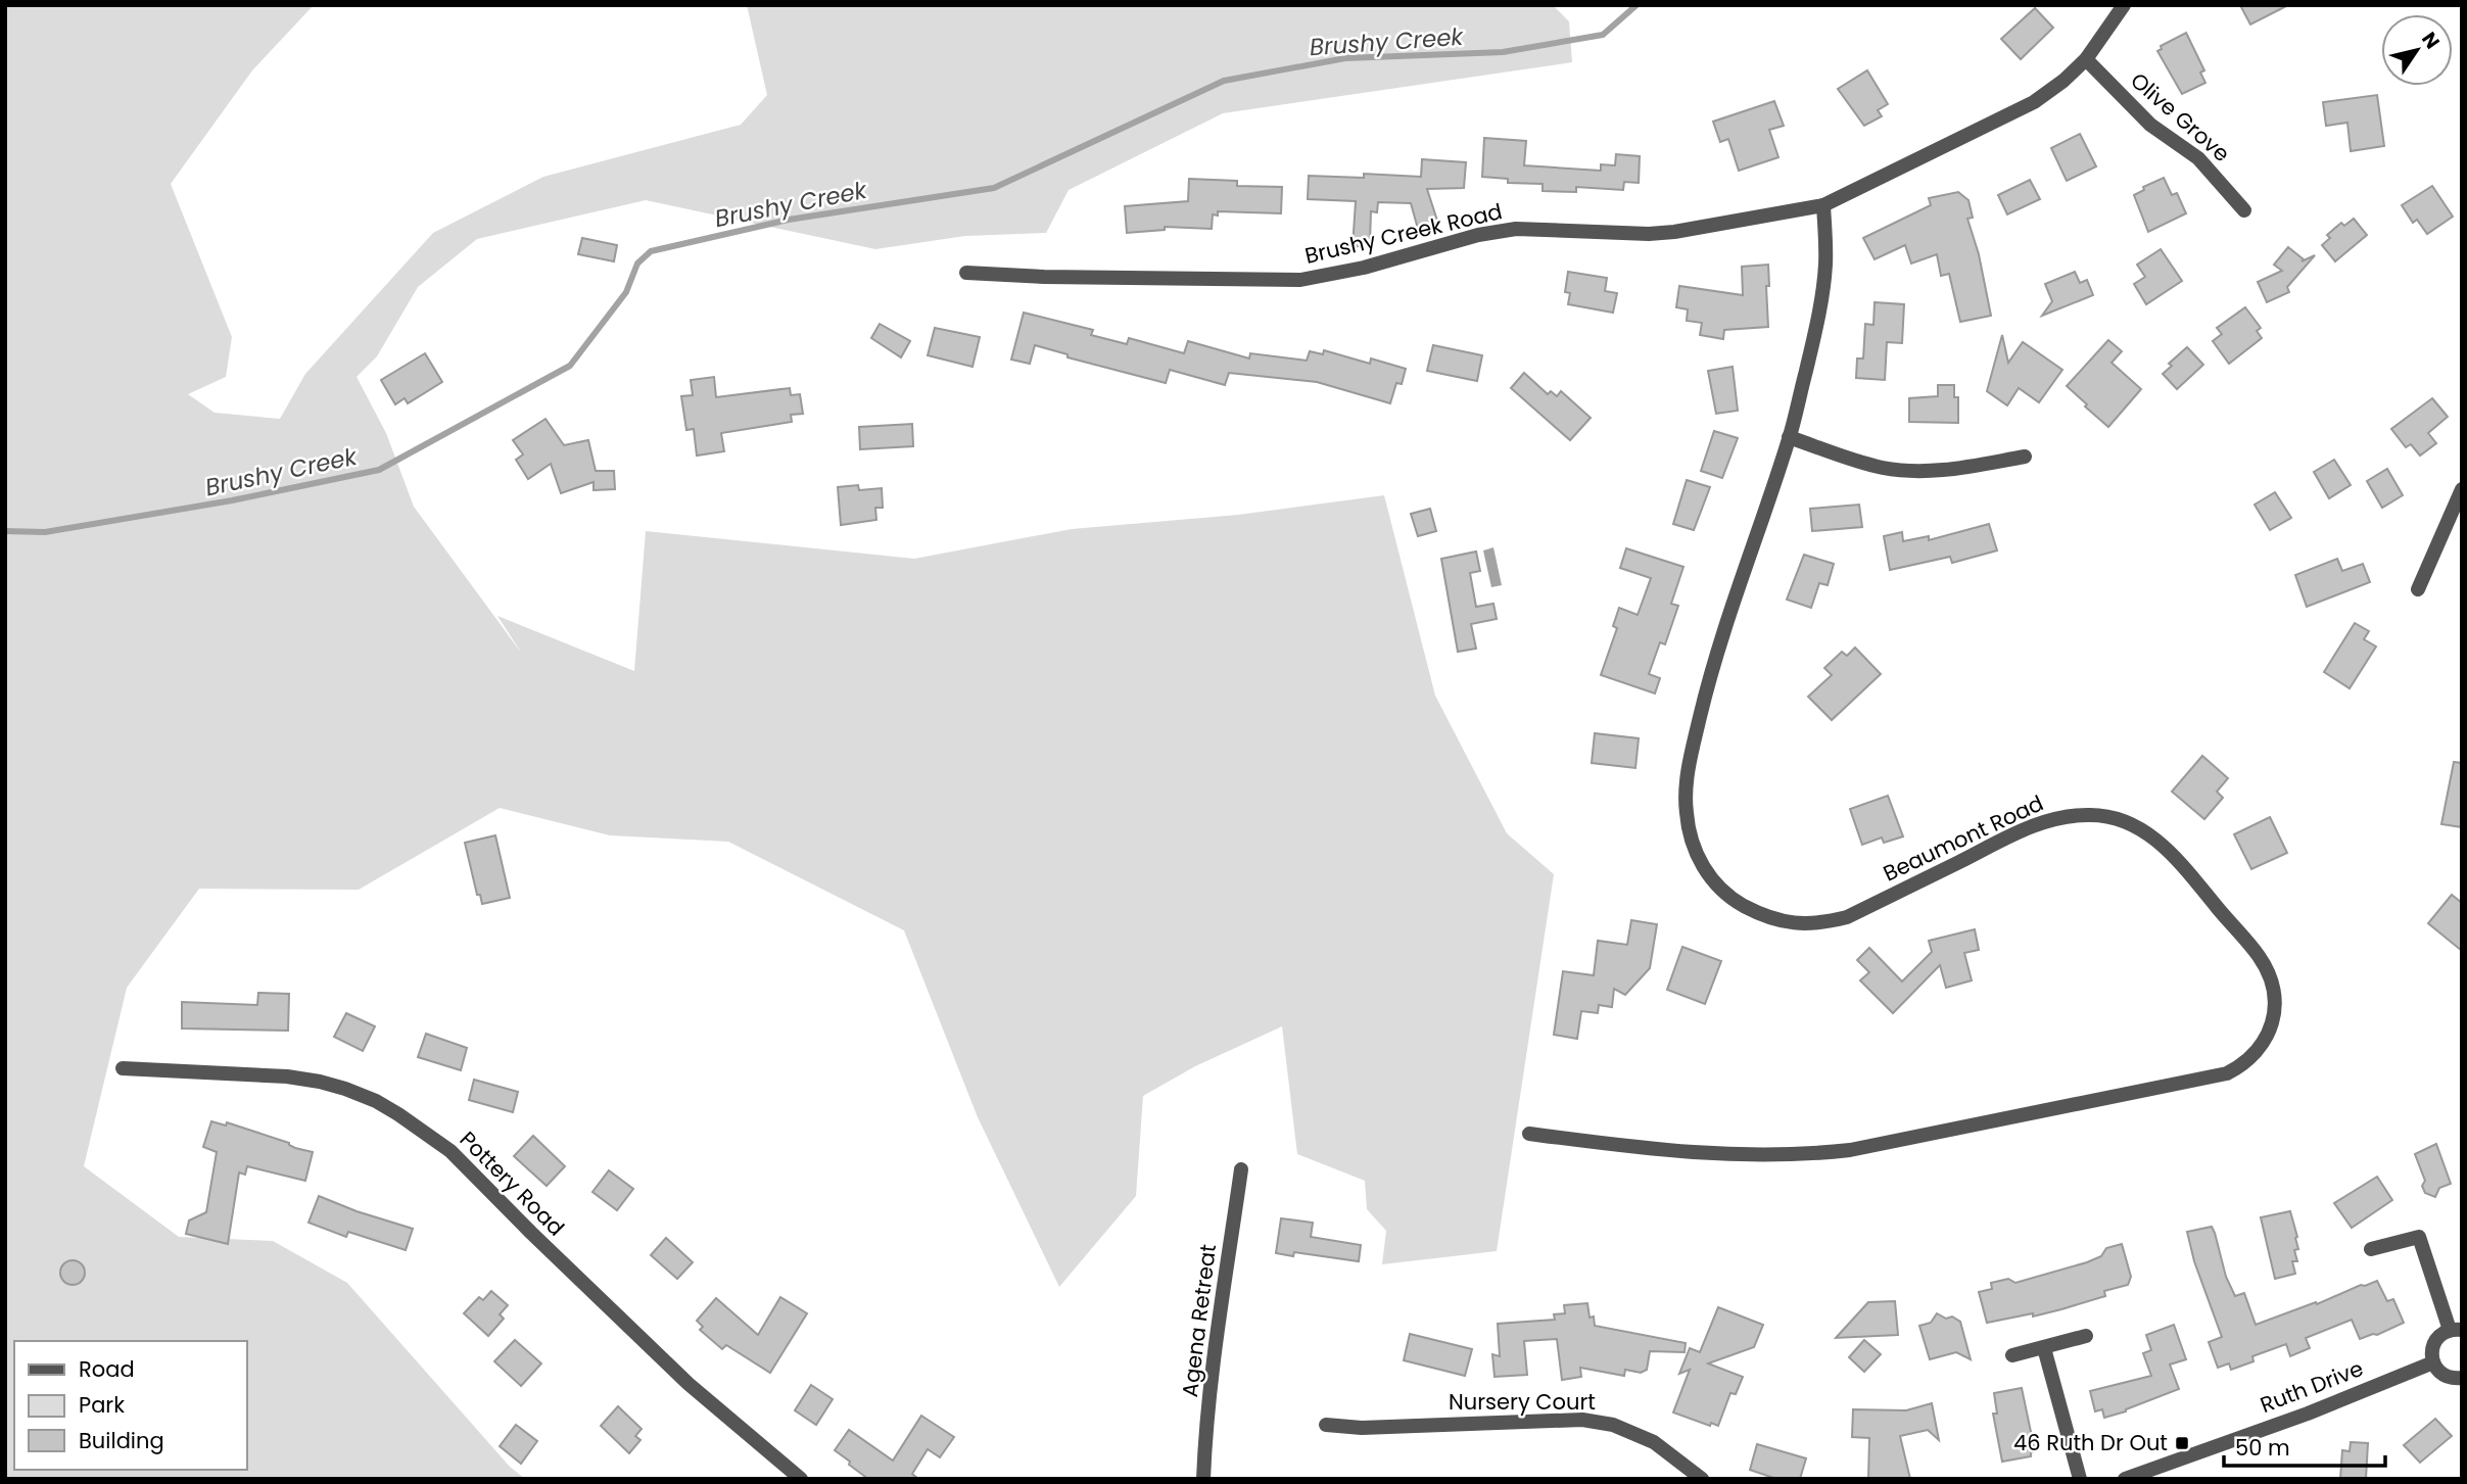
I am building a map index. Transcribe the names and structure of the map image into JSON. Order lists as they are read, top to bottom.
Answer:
{
  "streets": {
    "street": [
      "Olive Grove",
      "Brushy Creek Road",
      "Beaumont Road",
      "Pottery Road",
      "Agena Retreat",
      "Ruth Drive",
      "Nursery Court"
    ]
  },
  "crossings": [
    ["Olive Grove", "Brushy Creek Road"],
    ["Brushy Creek Road", "Beaumont Road"]
  ],
  "water": ["Brushy Creek"],
  "places": {
    "transit": ["46 Ruth Dr Out"]
  },
  "legend": ["Road", "Park", "Building"],
  "scale_bar": "50 m",
  "north": "top right"
}
